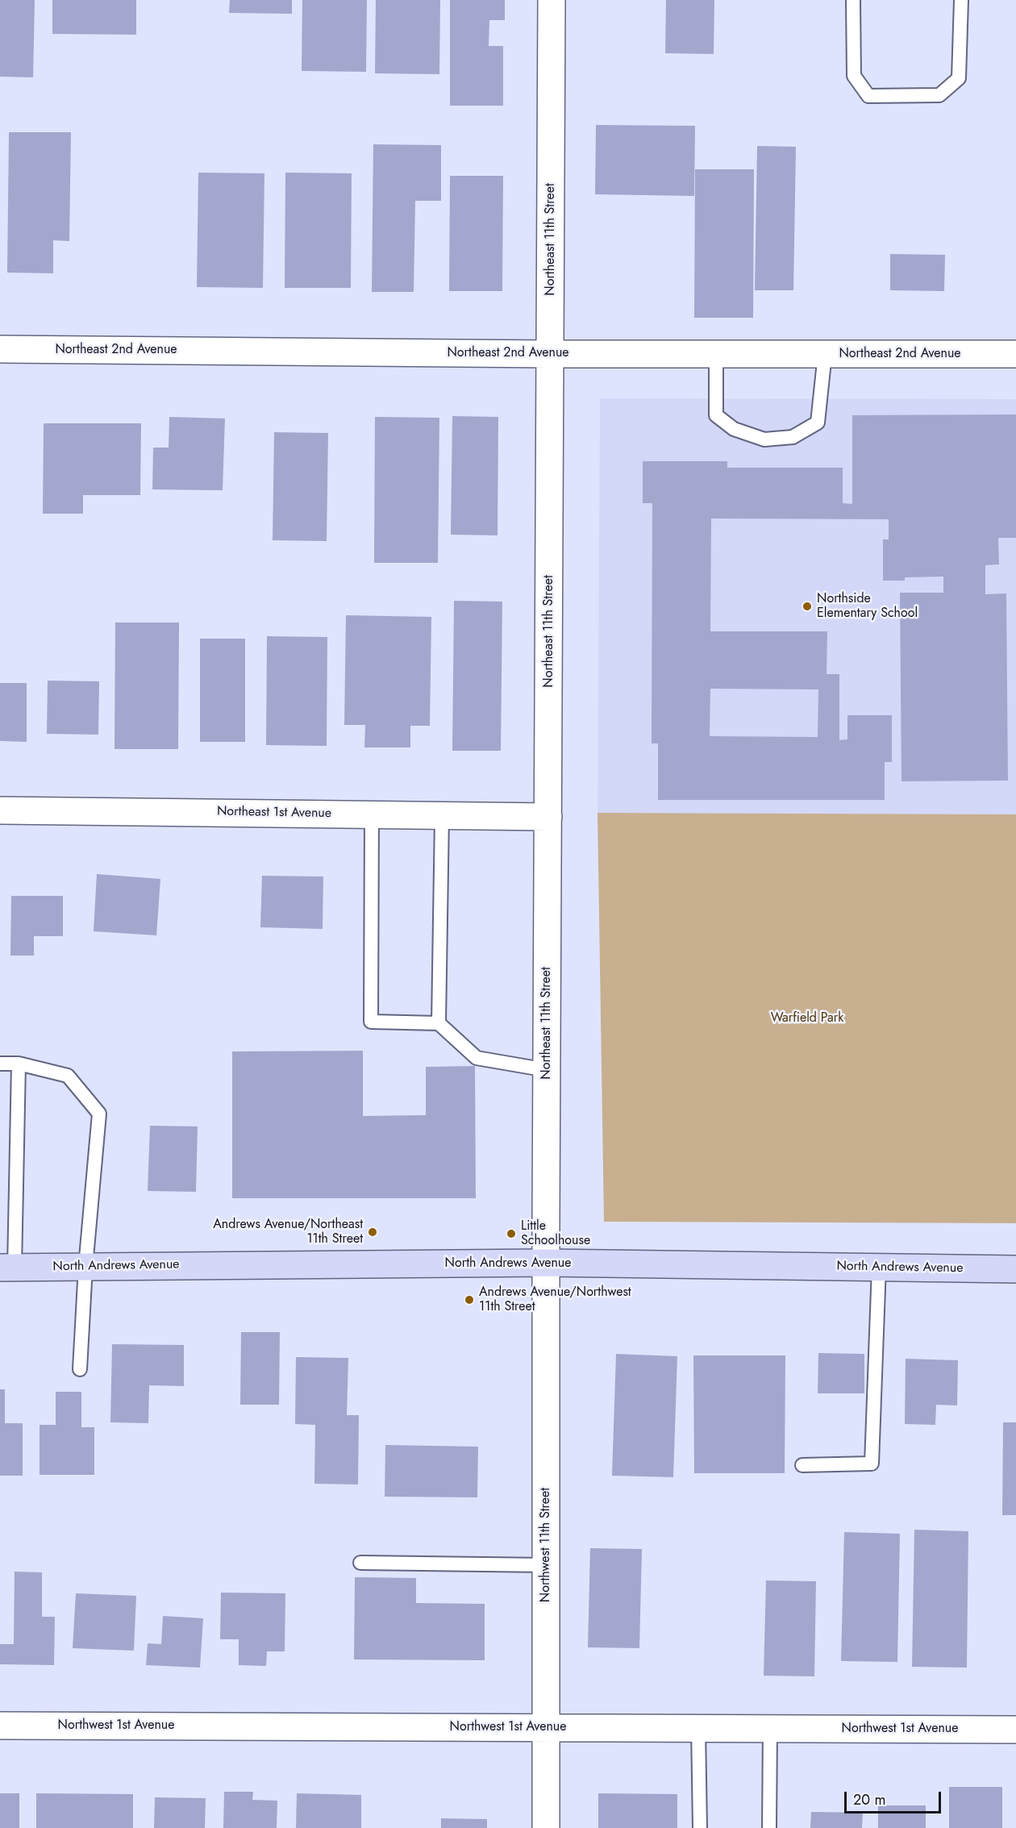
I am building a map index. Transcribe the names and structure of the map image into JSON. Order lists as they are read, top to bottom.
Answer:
{
  "streets": {
    "main road": ["North Andrews Avenue"],
    "street": [
      "Northeast 11th Street",
      "Northeast 2nd Avenue",
      "Northeast 1st Avenue",
      "Northwest 11th Street",
      "Northwest 1st Avenue"
    ]
  },
  "crossings": [
    ["Northeast 11th Street", "Northeast 2nd Avenue"],
    ["Northeast 11th Street", "Northeast 1st Avenue"],
    ["Northeast 11th Street", "North Andrews Avenue"],
    ["Northeast 11th Street", "Northwest 11th Street"],
    ["North Andrews Avenue", "Northwest 11th Street"],
    ["Northwest 11th Street", "Northwest 1st Avenue"]
  ],
  "parks": ["Warfield Park"],
  "places": [
    "Northside Elementary School",
    "Andrews Avenue/Northeast 11th Street",
    "Little Schoolhouse",
    "Andrews Avenue/Northwest 11th Street"
  ],
  "scale_bar": "20 m"
}
